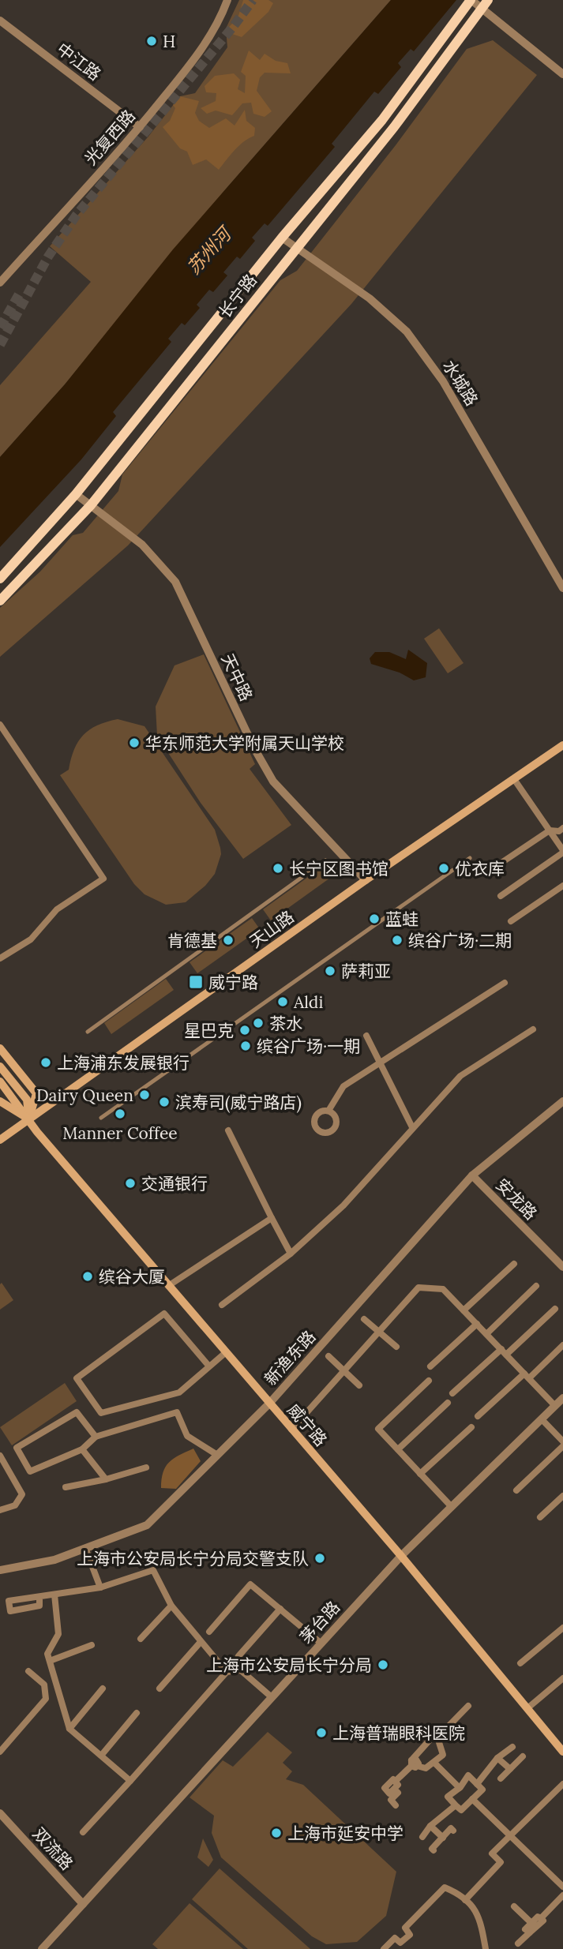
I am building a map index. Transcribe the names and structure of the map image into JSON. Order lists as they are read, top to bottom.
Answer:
{
  "streets": {
    "main road": ["长宁路", "天山路", "威宁路"],
    "street": [
      "中江路",
      "光复西路",
      "水城路",
      "天中路",
      "安龙路",
      "新渔东路",
      "茅台路",
      "双流路"
    ]
  },
  "crossings": [
    ["中江路", "光复西路"],
    ["长宁路", "水城路"],
    ["长宁路", "天中路"],
    ["天中路", "天山路"],
    ["天山路", "威宁路"],
    ["安龙路", "新渔东路"],
    ["新渔东路", "威宁路"],
    ["威宁路", "茅台路"],
    ["茅台路", "双流路"]
  ],
  "water": ["苏州河"],
  "places": {
    "other": [
      "H",
      "华东师范大学附属天山学校",
      "长宁区图书馆",
      "优衣库",
      "蓝蛙",
      "肯德基",
      "缤谷广场·二期",
      "萨莉亚",
      "Aldi",
      "茶水",
      "星巴克",
      "缤谷广场·一期",
      "上海浦东发展银行",
      "Dairy Queen",
      "滨寿司(威宁路店)",
      "Manner Coffee",
      "交通银行",
      "缤谷大厦",
      "上海市公安局长宁分局交警支队",
      "上海市公安局长宁分局",
      "上海普瑞眼科医院",
      "上海市延安中学"
    ],
    "transit": ["威宁路"]
  }
}
